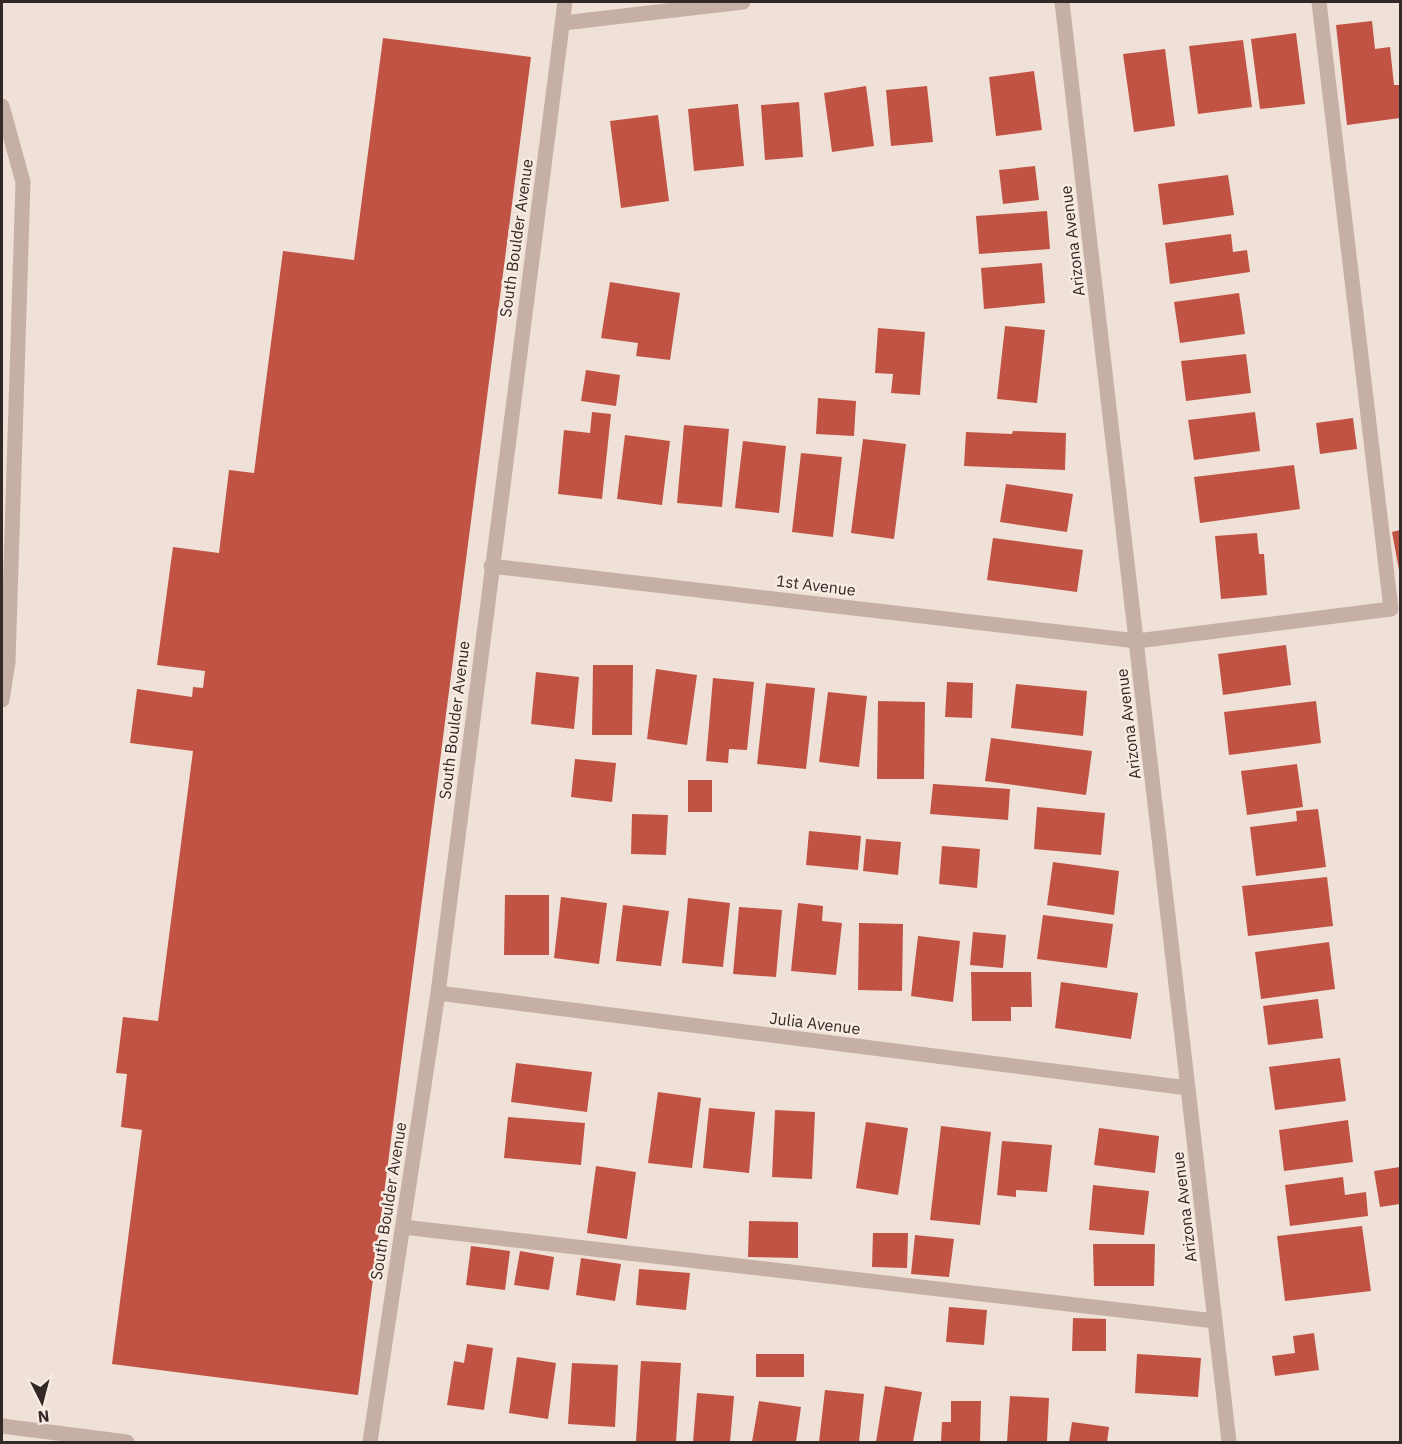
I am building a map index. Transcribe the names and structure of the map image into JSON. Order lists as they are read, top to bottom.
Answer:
{
  "streets": {
    "street": [
      "South Boulder Avenue",
      "Arizona Avenue",
      "1st Avenue",
      "Julia Avenue"
    ]
  },
  "crossings": [
    ["South Boulder Avenue", "1st Avenue"],
    ["South Boulder Avenue", "Julia Avenue"],
    ["Arizona Avenue", "1st Avenue"],
    ["Arizona Avenue", "Julia Avenue"]
  ],
  "north": "bottom"
}
